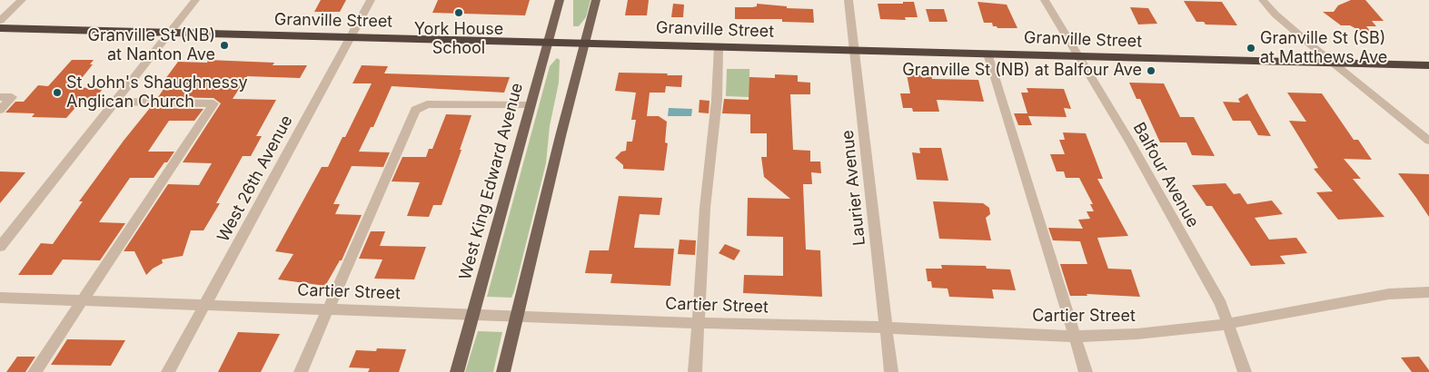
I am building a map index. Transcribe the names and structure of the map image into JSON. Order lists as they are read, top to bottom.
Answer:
{
  "streets": {
    "highway": ["Granville Street"],
    "main road": ["West King Edward Avenue"],
    "street": [
      "Balfour Avenue",
      "West 26th Avenue",
      "Laurier Avenue",
      "Cartier Street"
    ]
  },
  "crossings": [
    ["Granville Street", "Balfour Avenue"],
    ["Granville Street", "West 26th Avenue"],
    ["Granville Street", "West King Edward Avenue"],
    ["Granville Street", "Laurier Avenue"],
    ["Balfour Avenue", "Cartier Street"],
    ["West 26th Avenue", "Cartier Street"],
    ["West King Edward Avenue", "Cartier Street"],
    ["Laurier Avenue", "Cartier Street"]
  ],
  "places": [
    "York House School",
    "Granville St (NB) at Nanton Ave",
    "Granville St (SB) at Matthews Ave",
    "Granville St (NB) at Balfour Ave",
    "St John's Shaughnessy Anglican Church"
  ]
}
